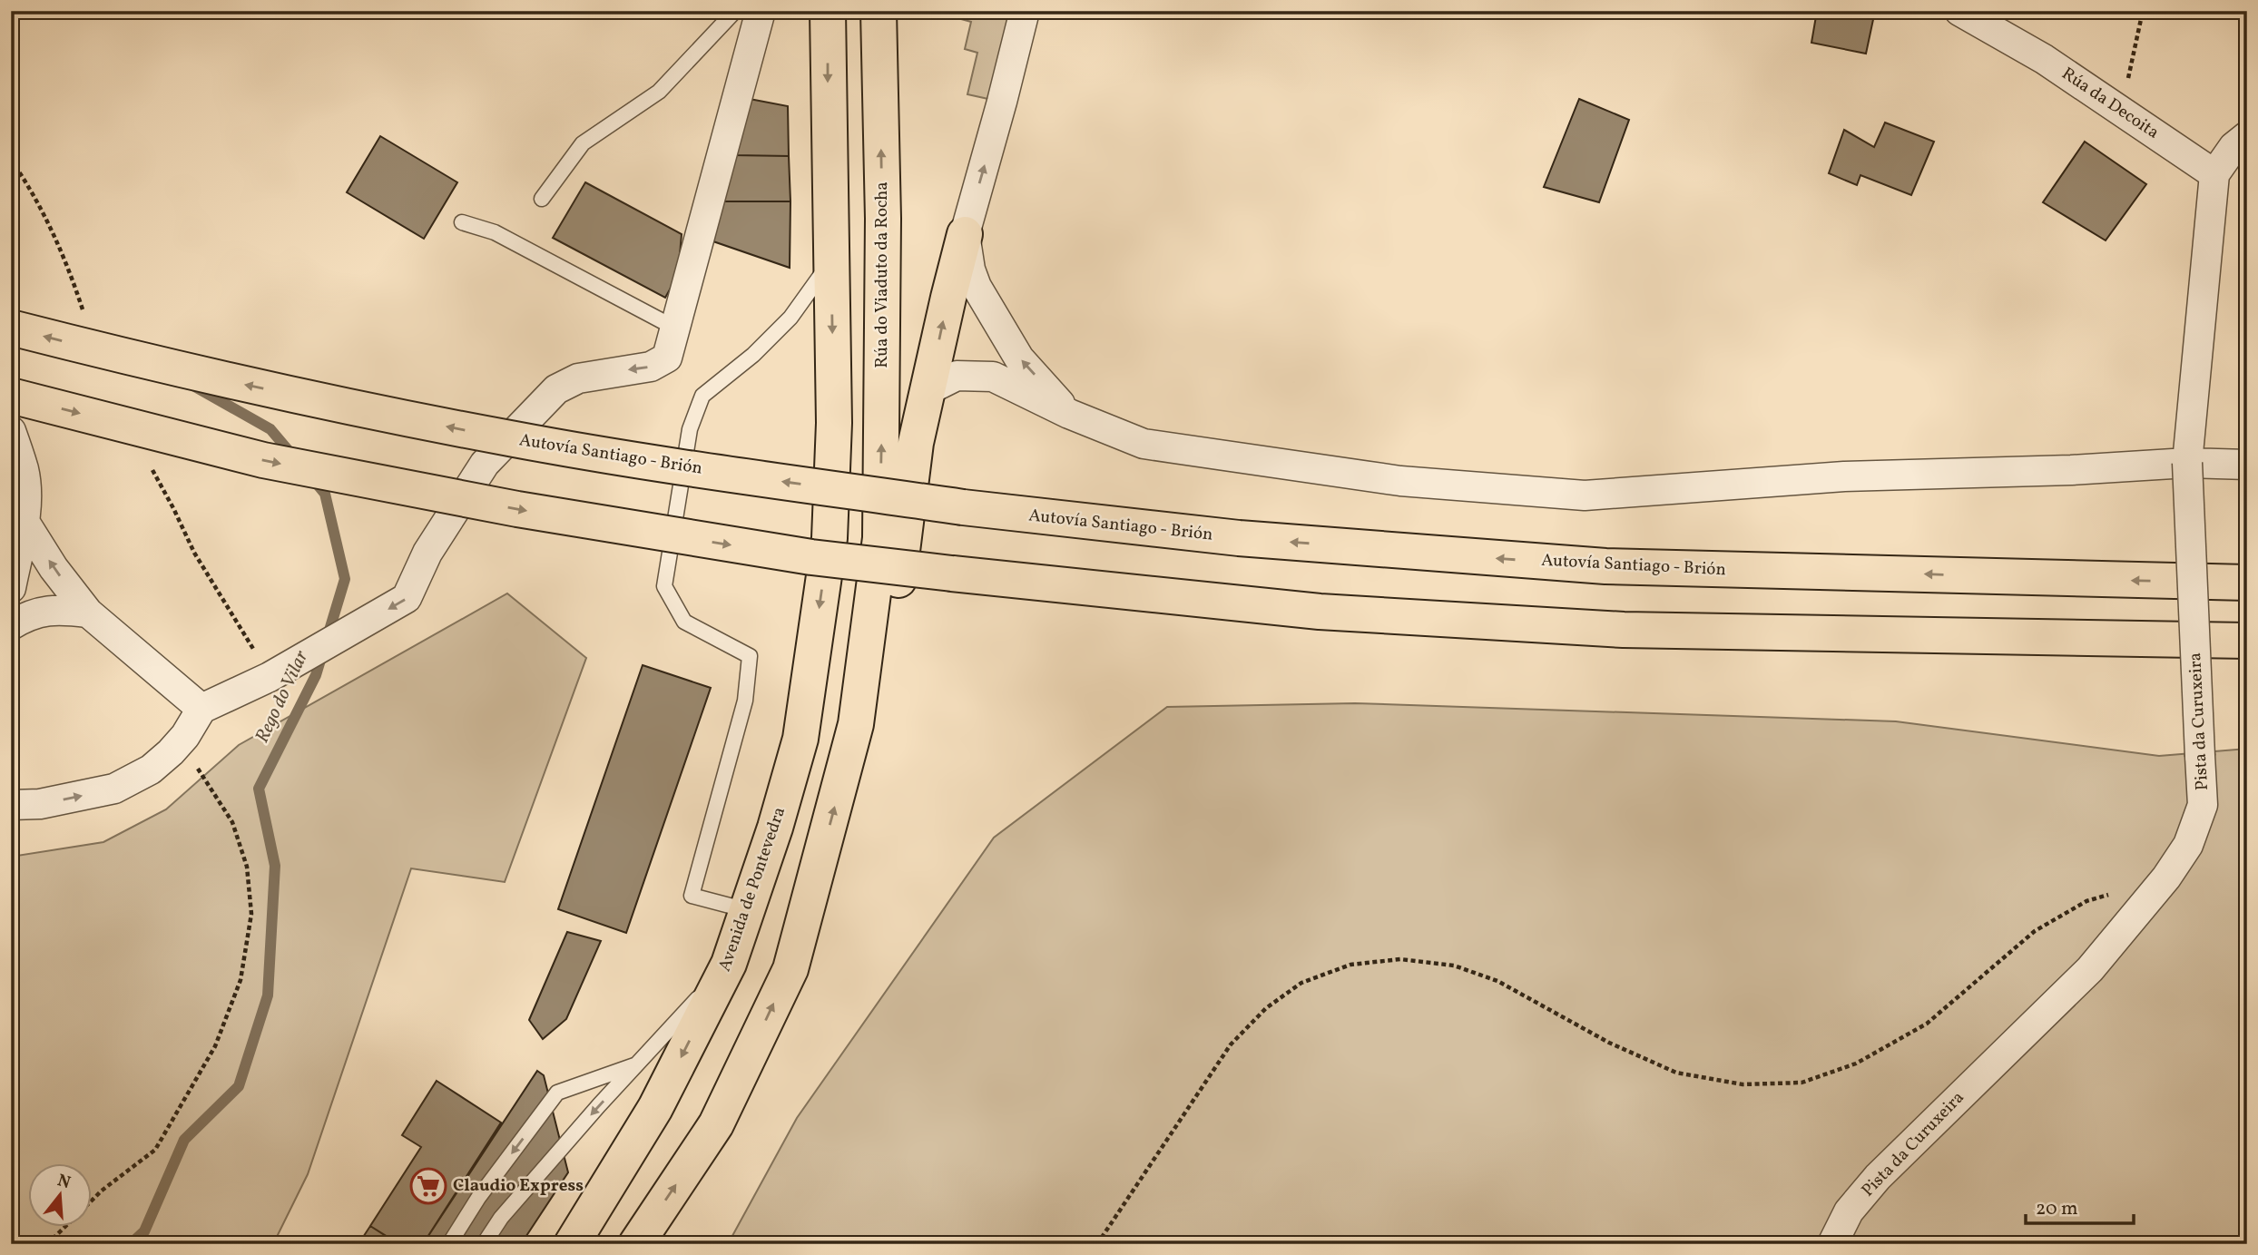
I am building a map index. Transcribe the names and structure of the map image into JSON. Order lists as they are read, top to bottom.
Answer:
{
  "streets": {
    "highway": ["Rúa do Viaduto da Rocha", "Autovía Santiago - Brión", "Avenida de Pontevedra"],
    "street": ["Rúa da Decoita", "Pista da Curuxeira"]
  },
  "crossings": [
    ["Rúa da Decoita", "Pista da Curuxeira"]
  ],
  "water": ["Rego do Vilar"],
  "places": {
    "supermarket": ["Claudio Express"]
  },
  "scale_bar": "20 m",
  "north": "top"
}
